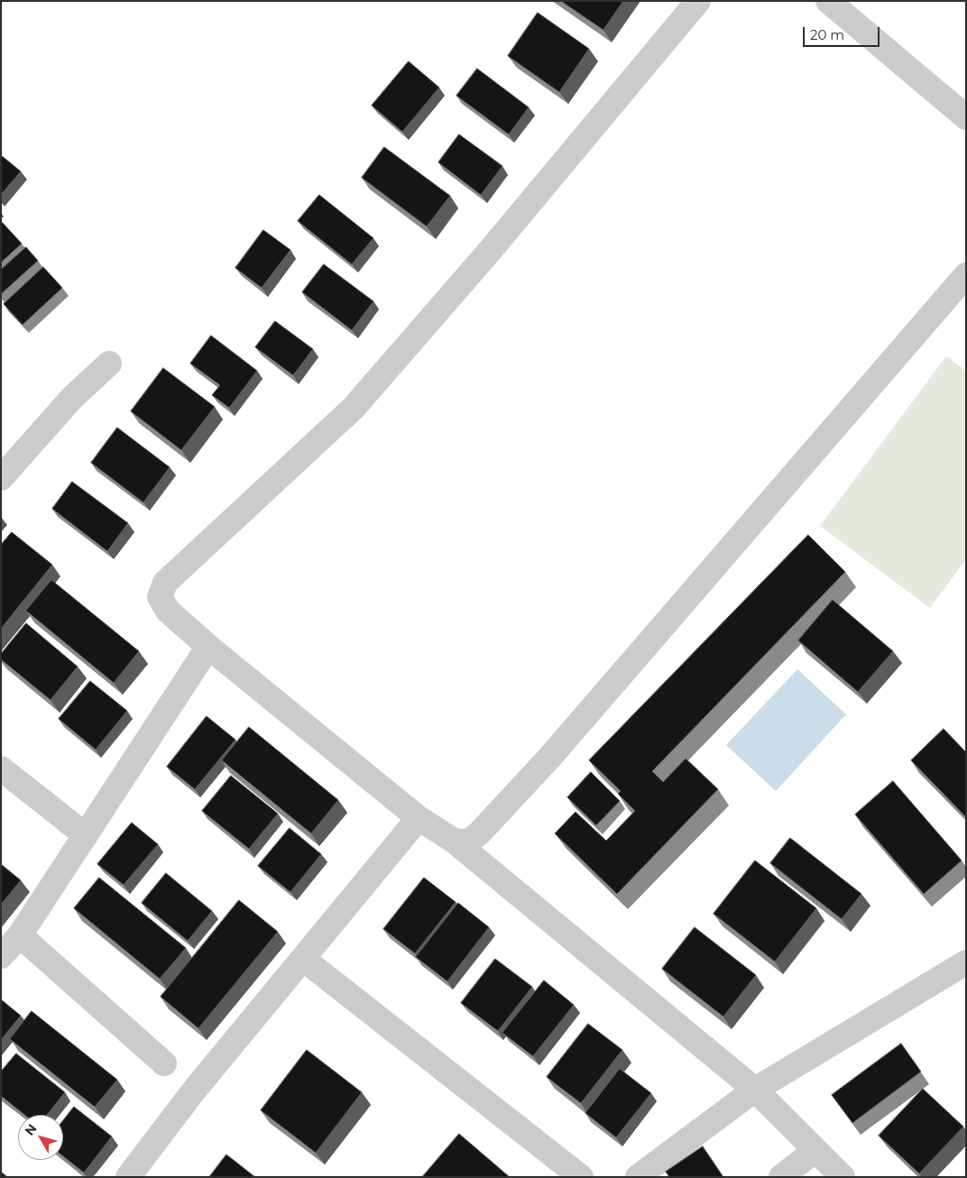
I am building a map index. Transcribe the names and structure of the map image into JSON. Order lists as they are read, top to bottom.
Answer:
{
  "scale_bar": "20 m",
  "north": "top left"
}
